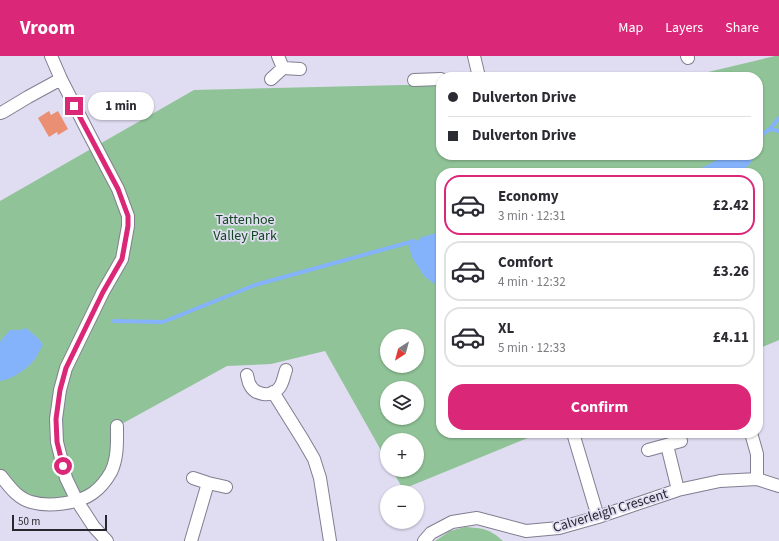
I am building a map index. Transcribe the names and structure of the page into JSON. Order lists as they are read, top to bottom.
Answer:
{
  "streets": {
    "street": ["Calverleigh Crescent"]
  },
  "parks": ["Tattenhoe Valley Park"],
  "scale_bar": "50 m",
  "north": "bottom left",
  "page": {
    "header": "Vroom",
    "nav": ["Map", "Layers", "Share"],
    "banner": ["Dulverton Drive", "Dulverton Drive"],
    "bubble": "1 min",
    "list": [
      {
        "name": "Economy",
        "note": "3 min · 12:31",
        "value": "£2.42"
      },
      {
        "name": "Comfort",
        "note": "4 min · 12:32",
        "value": "£3.26"
      },
      {
        "name": "XL",
        "note": "5 min · 12:33",
        "value": "£4.11"
      }
    ],
    "map_buttons": ["+", "−"],
    "buttons": "Confirm",
    "scale": "50 m"
  }
}
